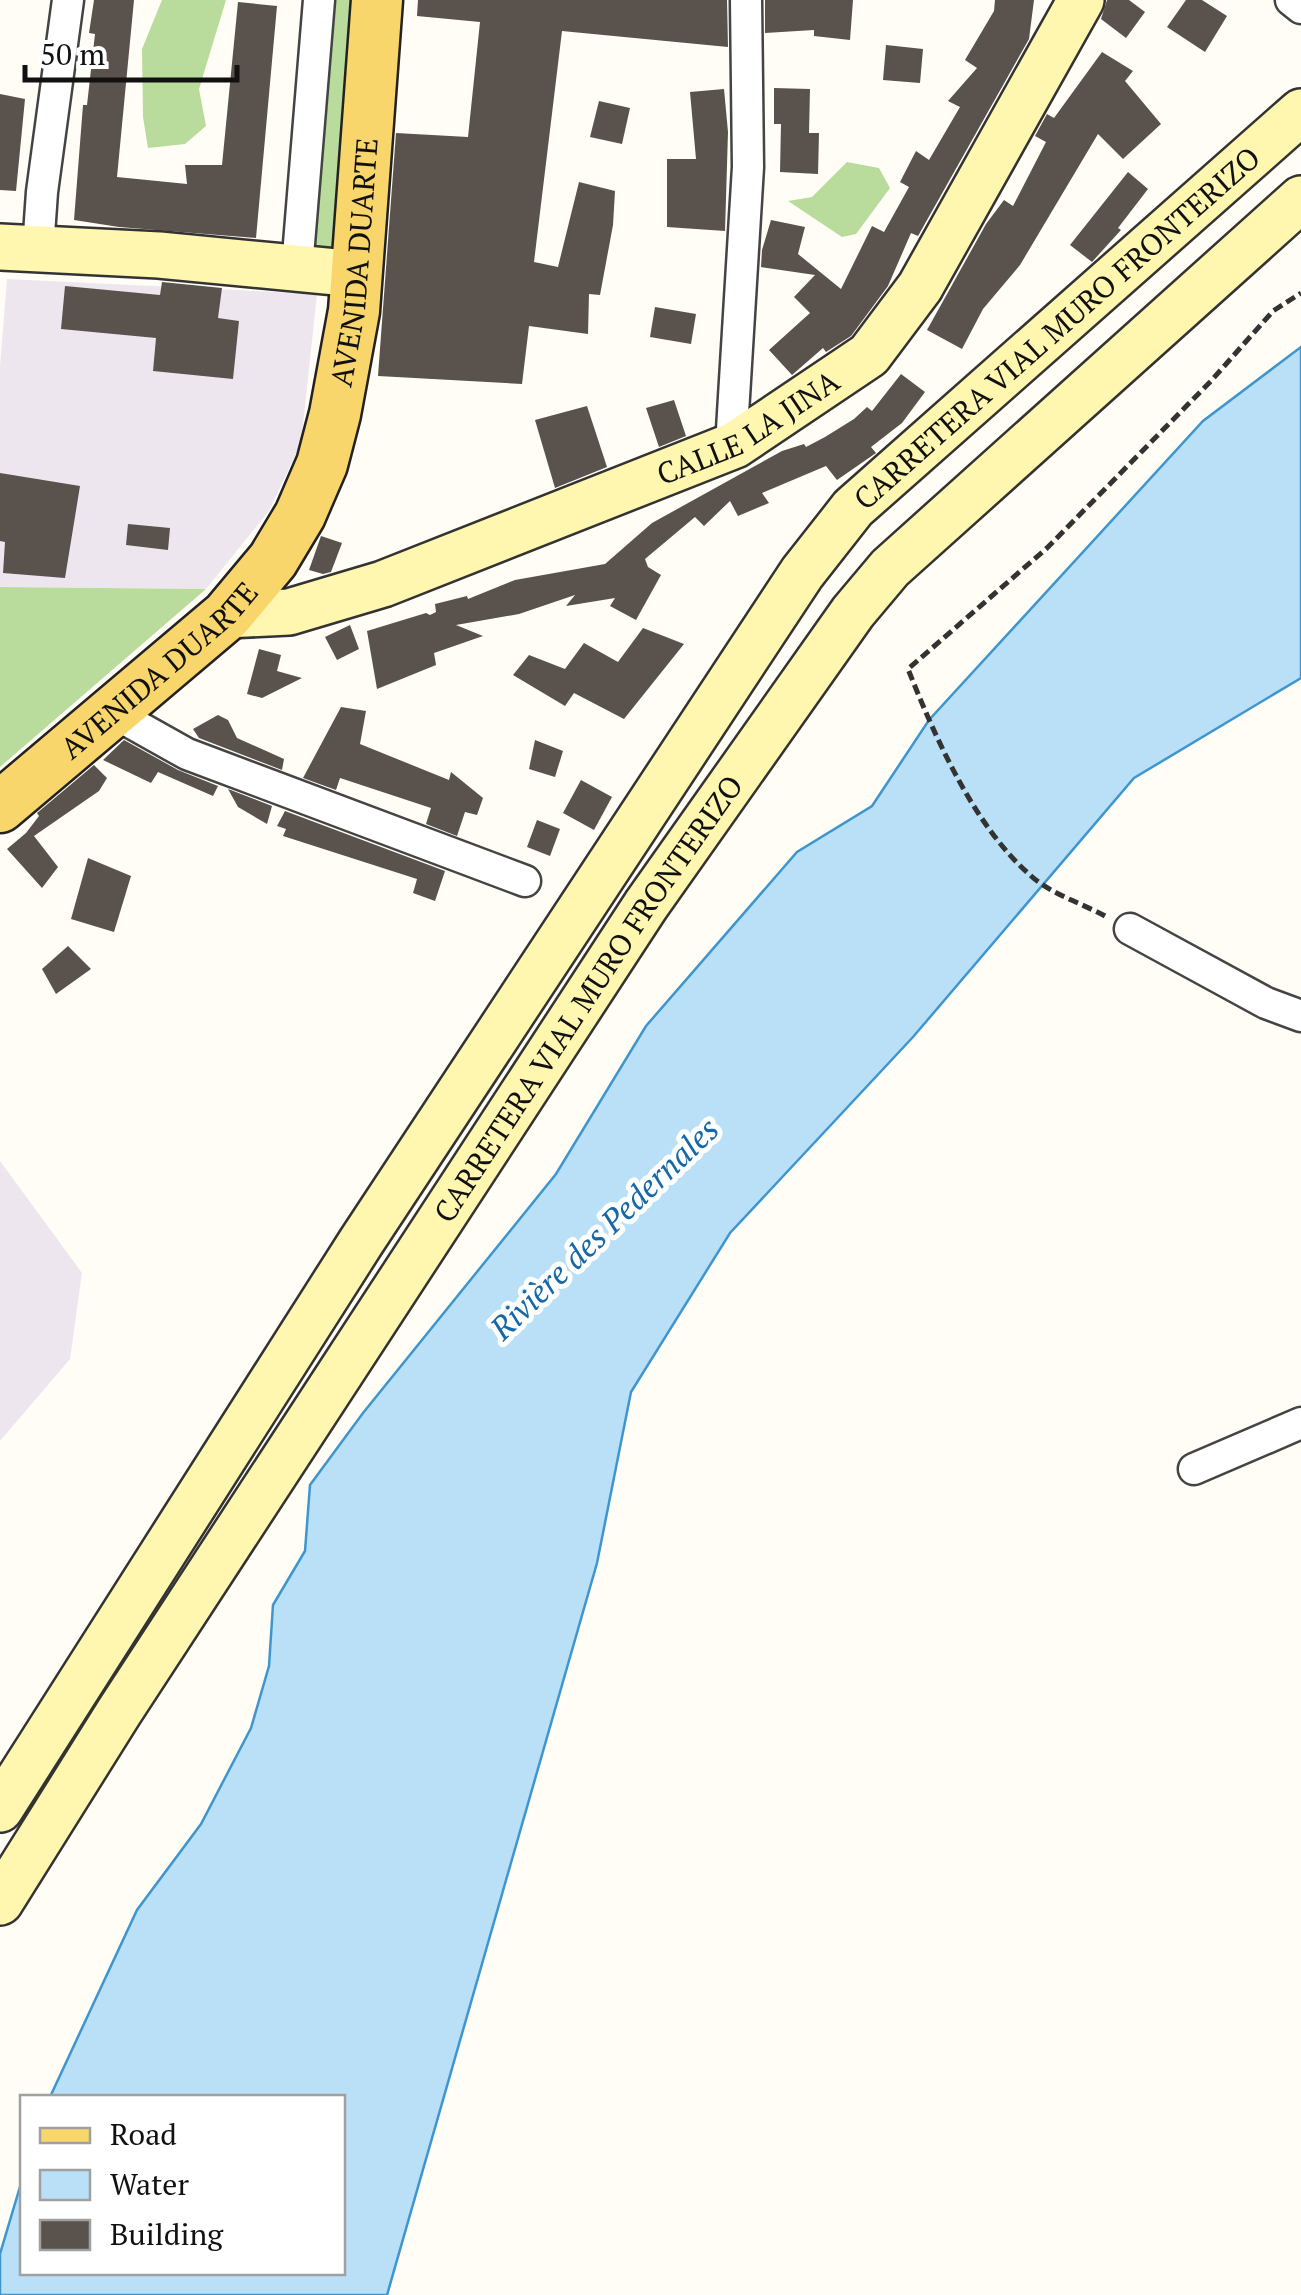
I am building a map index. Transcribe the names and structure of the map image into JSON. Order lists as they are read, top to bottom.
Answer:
{
  "streets": {
    "main road": ["AVENIDA DUARTE"],
    "street": ["CARRETERA VIAL MURO FRONTERIZO", "CALLE LA JINA"]
  },
  "crossings": [
    ["AVENIDA DUARTE", "CALLE LA JINA"]
  ],
  "water": ["Rivière des Pedernales"],
  "legend": ["Road", "Water", "Building"],
  "scale_bar": "50 m"
}
